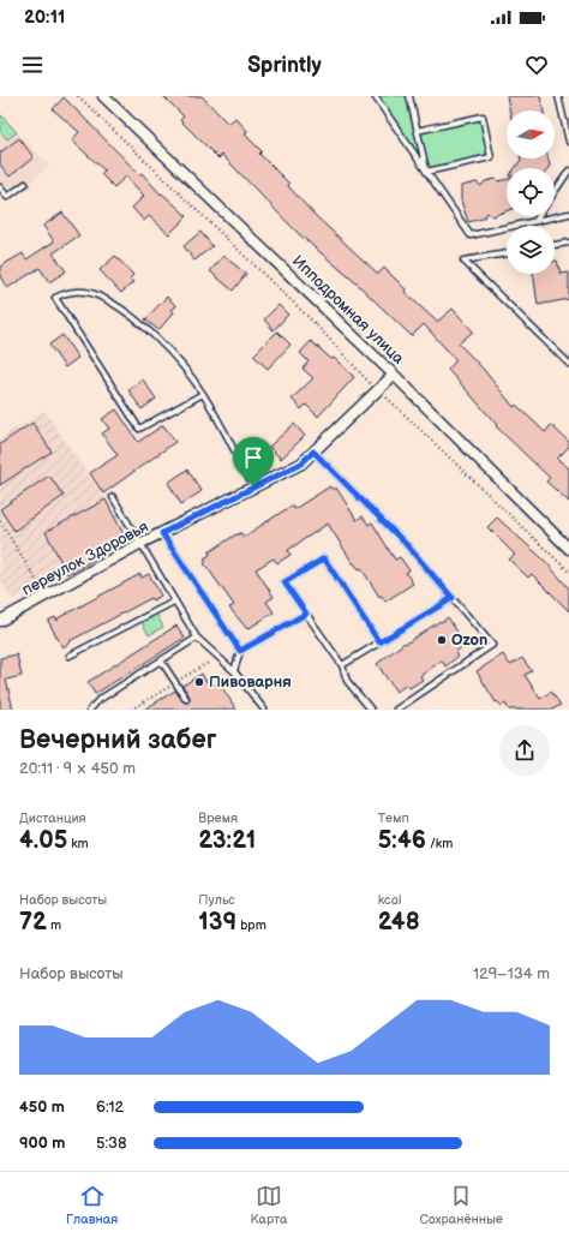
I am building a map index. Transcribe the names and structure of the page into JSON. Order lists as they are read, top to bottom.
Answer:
{
  "streets": {
    "street": ["Ипподромная улица", "переулок Здоровья"]
  },
  "crossings": [
    ["Ипподромная улица", "переулок Здоровья"]
  ],
  "places": ["Ozon", "Пивоварня"],
  "north": "right",
  "page": {
    "status": "20:11",
    "header": "Sprintly",
    "heading": ["Вечерний забег", "20:11 · 9 × 450 m"],
    "stats": [
      ["Дистанция", "4.05 km"],
      ["Время", "23:21"],
      ["Темп", "5:46 /km"],
      ["Набор высоты", "72 m"],
      ["Пульс", "139 bpm"],
      ["kcal", "248"]
    ],
    "chart": ["Набор высоты", "129–134 m"],
    "list": [
      {
        "name": "450 m",
        "note": "6:12"
      },
      {
        "name": "900 m",
        "note": "5:38"
      }
    ],
    "tabs": ["Главная", "Карта", "Сохранённые"]
  }
}
